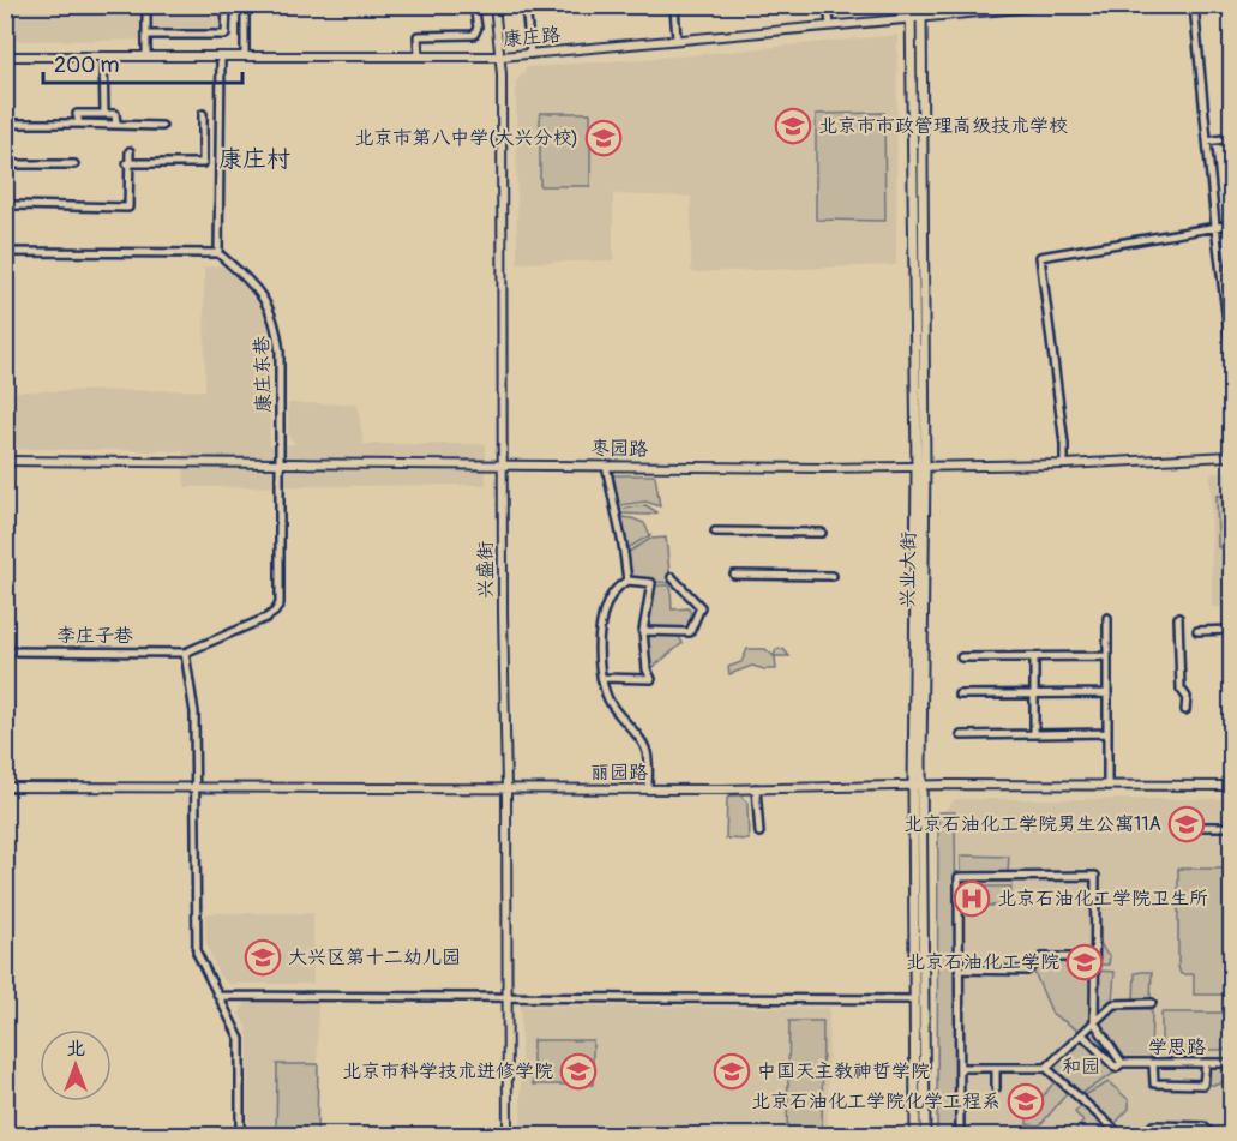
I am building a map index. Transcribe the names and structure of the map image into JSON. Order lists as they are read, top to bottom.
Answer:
{
  "streets": {
    "main road": ["兴业大街"],
    "street": [
      "康庄路",
      "康庄东巷",
      "枣园路",
      "兴盛街",
      "李庄子巷",
      "丽园路",
      "学思路"
    ]
  },
  "crossings": [
    ["康庄路", "兴盛街"],
    ["康庄路", "兴业大街"],
    ["康庄东巷", "枣园路"],
    ["康庄东巷", "李庄子巷"],
    ["枣园路", "兴盛街"],
    ["枣园路", "兴业大街"],
    ["兴盛街", "丽园路"],
    ["兴业大街", "丽园路"]
  ],
  "districts": ["康庄村"],
  "parks": ["和园"],
  "places": {
    "school or university": [
      "北京市市政管理高级技术学校",
      "北京市第八中学(大兴分校)",
      "北京石油化工学院男生公寓11A",
      "大兴区第十二幼儿园",
      "北京石油化工学院",
      "北京市科学技术进修学院",
      "中国天主教神哲学院",
      "北京石油化工学院化学工程系"
    ],
    "hospital": ["北京石油化工学院卫生所"]
  },
  "scale_bar": "200 m",
  "north": "top"
}
